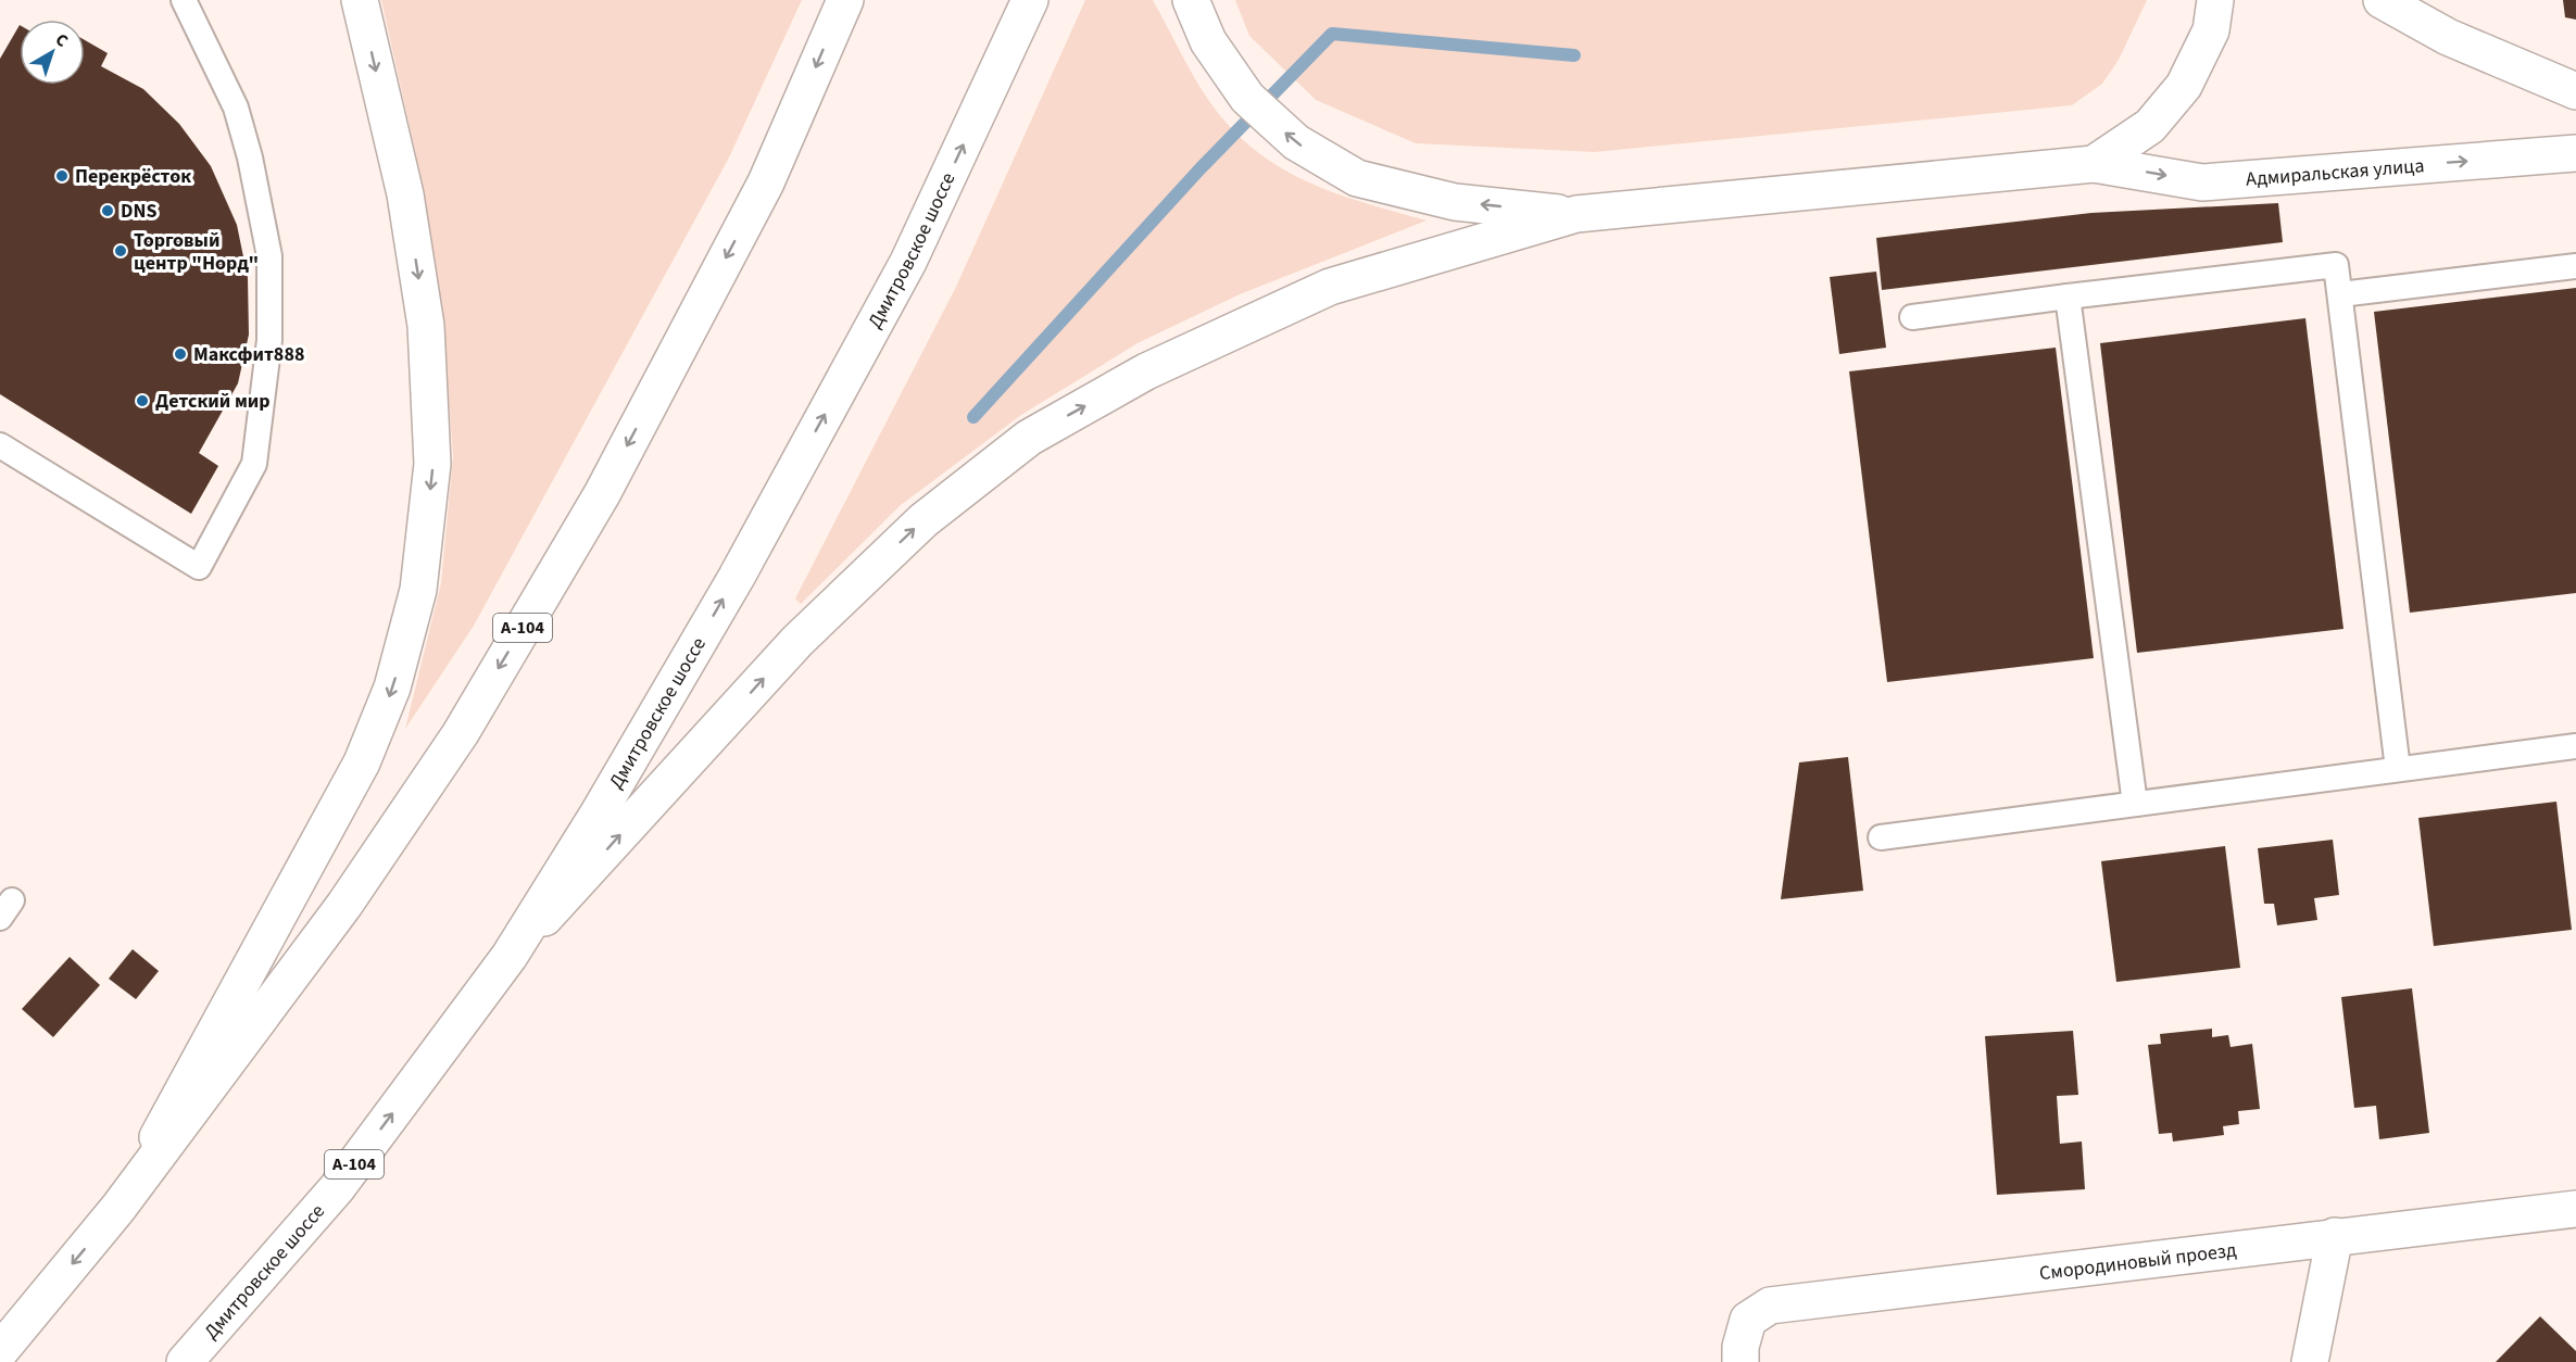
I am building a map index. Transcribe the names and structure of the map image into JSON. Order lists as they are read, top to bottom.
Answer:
{
  "streets": {
    "main road": [
      "Адмиральская улица",
      "Дмитровское шоссе",
      "А-104",
      "Смородиновый проезд"
    ]
  },
  "crossings": [
    ["Адмиральская улица", "А-104"],
    ["Дмитровское шоссе", "А-104"]
  ],
  "one_way": ["Адмиральская улица"],
  "places": [
    "Перекрёсток",
    "DNS",
    "Торговый центр \"Норд\"",
    "Максфит888",
    "Детский мир"
  ],
  "north": "top right"
}
